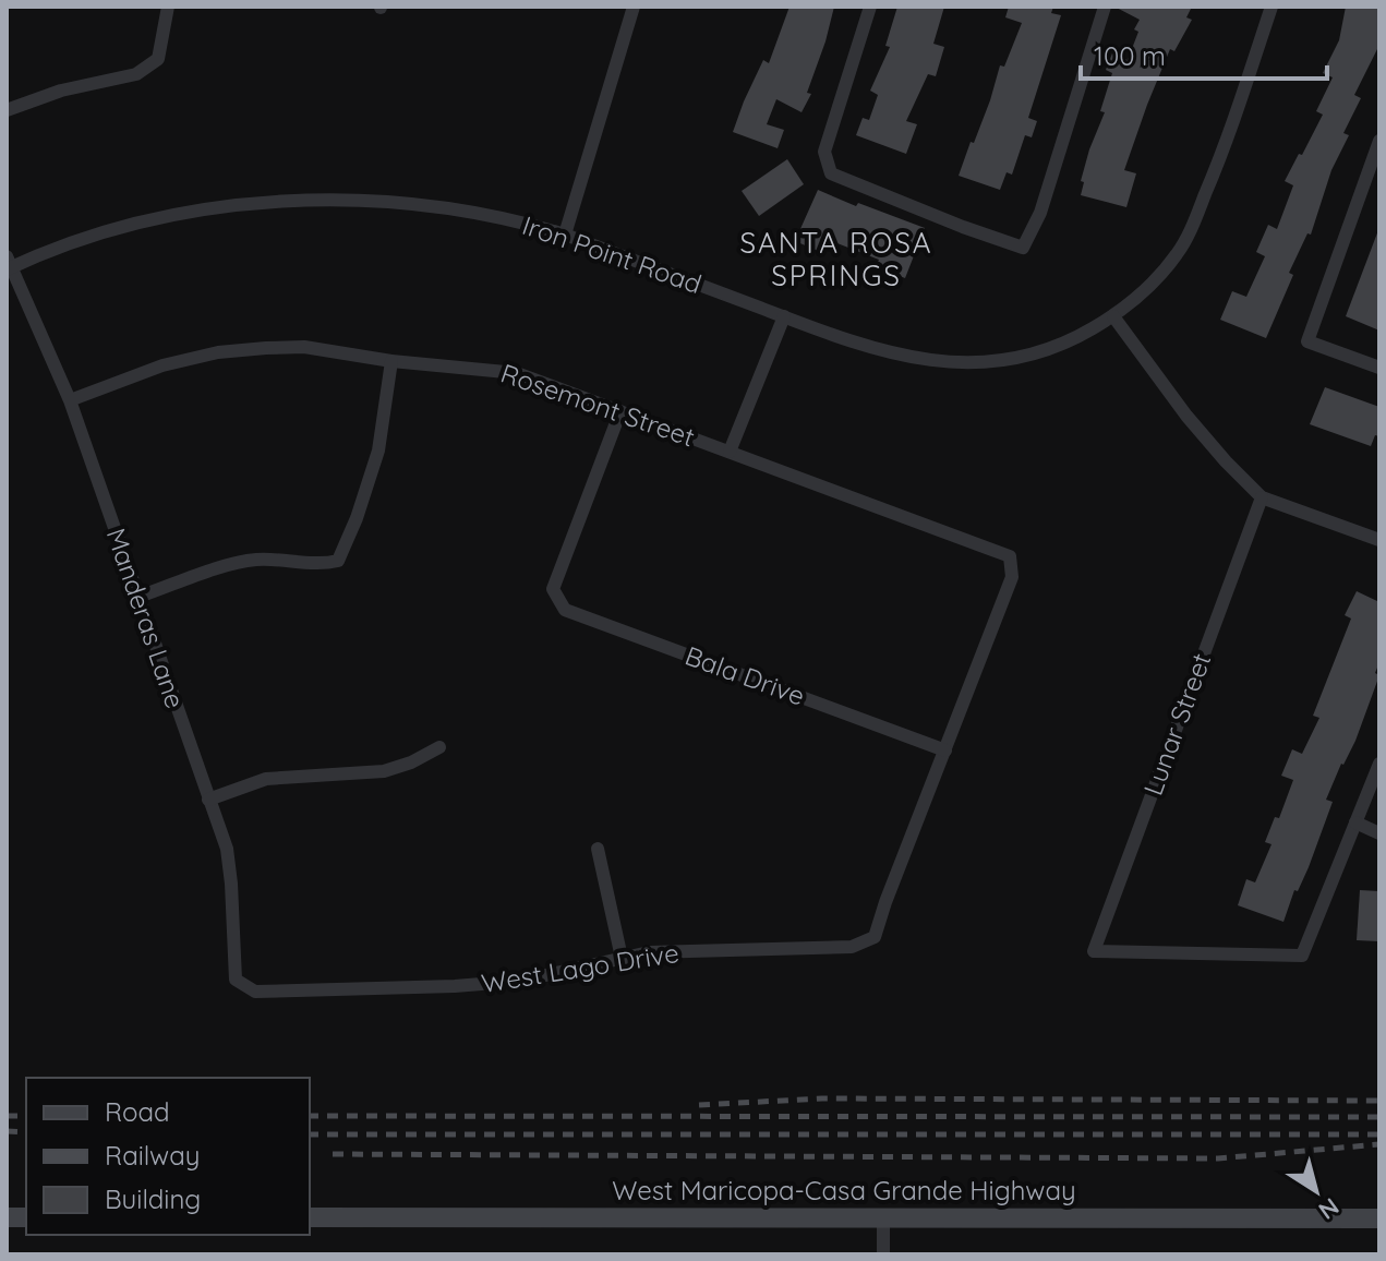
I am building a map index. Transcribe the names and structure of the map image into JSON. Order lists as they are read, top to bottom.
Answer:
{
  "streets": {
    "main road": ["West Maricopa-Casa Grande Highway"],
    "street": [
      "Iron Point Road",
      "Rosemont Street",
      "Manderas Lane",
      "Bala Drive",
      "Lunar Street",
      "West Lago Drive"
    ]
  },
  "crossings": [
    ["Iron Point Road", "Manderas Lane"],
    ["Rosemont Street", "Manderas Lane"],
    ["Rosemont Street", "Bala Drive"],
    ["Rosemont Street", "West Lago Drive"],
    ["Manderas Lane", "West Lago Drive"],
    ["Bala Drive", "West Lago Drive"]
  ],
  "districts": ["SANTA ROSA SPRINGS"],
  "legend": ["Road", "Railway", "Building"],
  "scale_bar": "100 m",
  "north": "bottom right"
}
